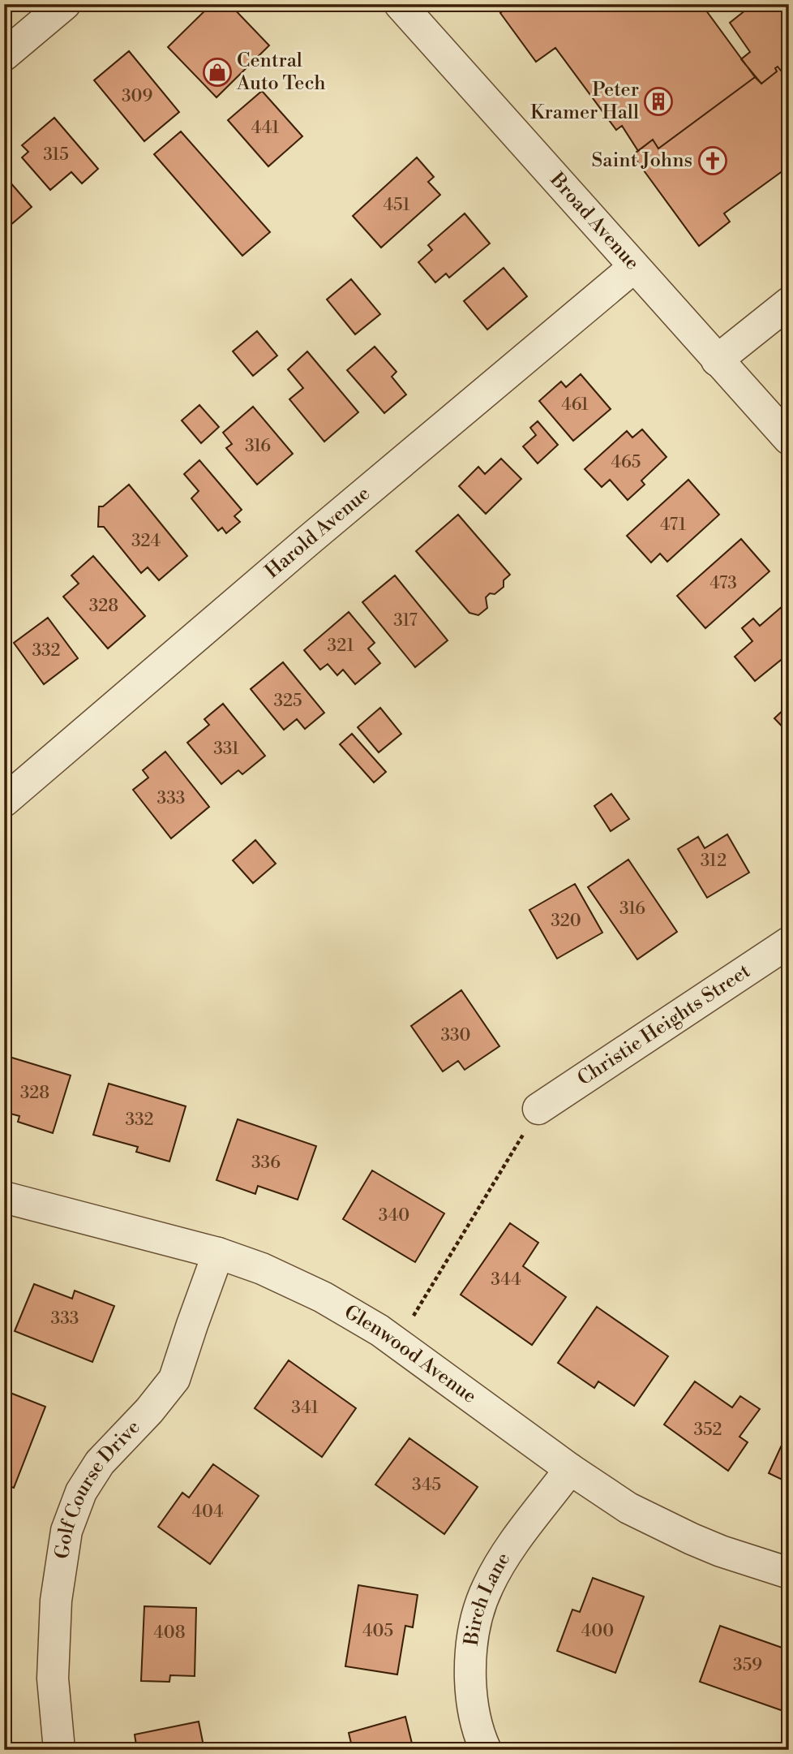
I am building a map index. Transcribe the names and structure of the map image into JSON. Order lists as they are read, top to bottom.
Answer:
{
  "streets": {
    "street": [
      "Broad Avenue",
      "Harold Avenue",
      "Christie Heights Street",
      "Glenwood Avenue",
      "Golf Course Drive",
      "Birch Lane"
    ]
  },
  "crossings": [
    ["Broad Avenue", "Harold Avenue"],
    ["Glenwood Avenue", "Golf Course Drive"],
    ["Glenwood Avenue", "Birch Lane"]
  ],
  "places": {
    "shop": ["Central Auto Tech"],
    "building": ["Peter Kramer Hall"],
    "church": ["Saint Johns"]
  },
  "house_numbers": [
    "309",
    "441",
    "315",
    "451",
    "461",
    "316",
    "465",
    "471",
    "324",
    "473",
    "328",
    "317",
    "321",
    "332",
    "325",
    "331",
    "333",
    "312",
    "316",
    "320",
    "330",
    "328",
    "332",
    "336",
    "340",
    "344",
    "333",
    "341",
    "352",
    "345",
    "404",
    "405",
    "400",
    "408",
    "359"
  ]
}
